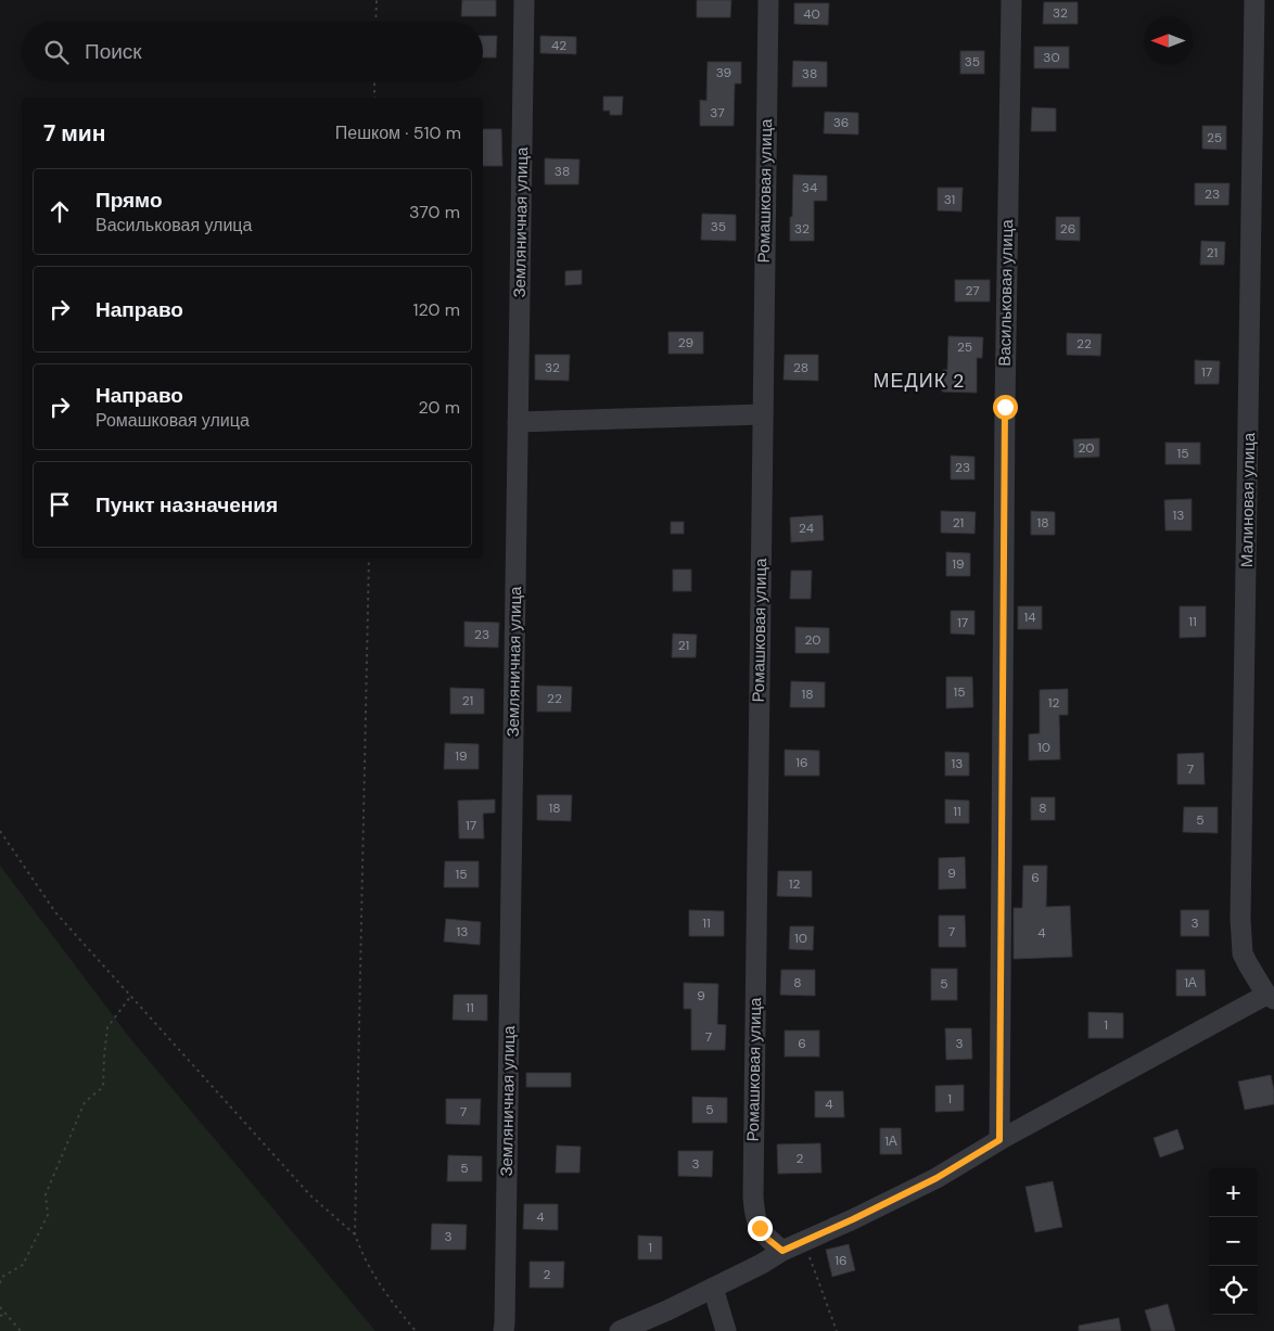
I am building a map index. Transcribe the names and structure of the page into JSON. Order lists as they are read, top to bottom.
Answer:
{
  "streets": {
    "street": [
      "Ромашковая улица",
      "Земляничная улица",
      "Васильковая улица",
      "Малиновая улица"
    ]
  },
  "districts": ["МЕДИК 2"],
  "house_numbers": [
    "32",
    "40",
    "42",
    "30",
    "35",
    "39",
    "38",
    "37",
    "36",
    "25",
    "38",
    "34",
    "23",
    "31",
    "35",
    "32",
    "26",
    "21",
    "27",
    "29",
    "22",
    "25",
    "32",
    "28",
    "17",
    "20",
    "15",
    "23",
    "13",
    "21",
    "18",
    "24",
    "19",
    "14",
    "11",
    "17",
    "23",
    "20",
    "21",
    "15",
    "18",
    "22",
    "21",
    "12",
    "10",
    "19",
    "16",
    "13",
    "7",
    "18",
    "8",
    "11",
    "5",
    "17",
    "9",
    "15",
    "6",
    "12",
    "11",
    "3",
    "13",
    "7",
    "4",
    "10",
    "8",
    "1А",
    "5",
    "9",
    "11",
    "1",
    "7",
    "6",
    "3",
    "1",
    "4",
    "5",
    "7",
    "1А",
    "2",
    "3",
    "5",
    "4",
    "3",
    "1",
    "16",
    "2"
  ],
  "north": "left",
  "page": {
    "search": "Поиск",
    "heading": ["7 мин", "Пешком · 510 m"],
    "list": [
      ["Прямо", "Васильковая улица", "370 m"],
      ["Направо", "120 m"],
      ["Направо", "Ромашковая улица", "20 m"],
      "Пункт назначения"
    ],
    "map_buttons": ["+", "−"]
  }
}
